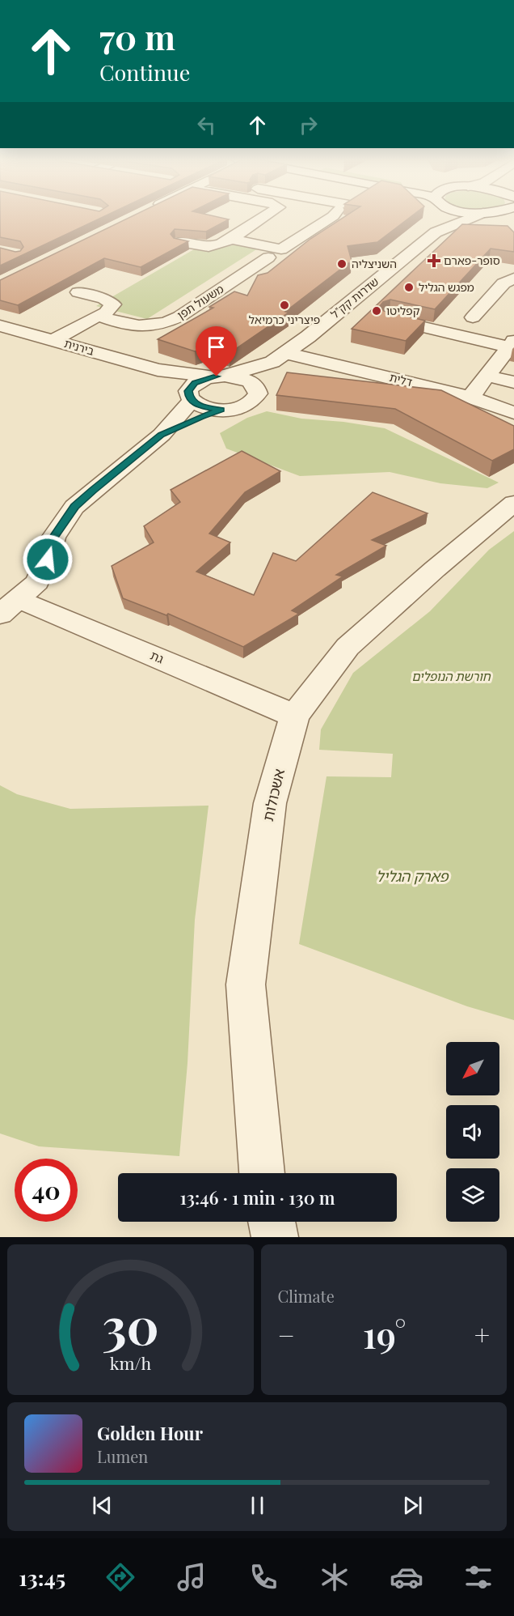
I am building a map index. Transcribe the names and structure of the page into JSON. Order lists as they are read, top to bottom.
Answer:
{
  "streets": {
    "street": [
      "שדרות קק\"ל",
      "משעול תפן",
      "בירנית",
      "דלית",
      "גת",
      "אשכולות"
    ]
  },
  "crossings": [
    ["שדרות קק\"ל", "דלית"],
    ["גת", "אשכולות"]
  ],
  "parks": ["חורשת הנופלים", "פארק הגליל"],
  "places": {
    "health": ["סופר-פארם"],
    "other": [
      "השניצליה",
      "מפגש הגליל",
      "פיצריני כרמיאל",
      "קפליטו"
    ]
  },
  "north": "bottom left",
  "page": {
    "turn": ["70 m", "Continue"],
    "limit": "40",
    "trip": "13:46 · 1 min · 130 m",
    "tile": "Climate",
    "heat": ["−", "19°", "+"],
    "song": ["Golden Hour", "Lumen"],
    "tabs": "13:45",
    "gauge": ["30", "km/h"]
  }
}
